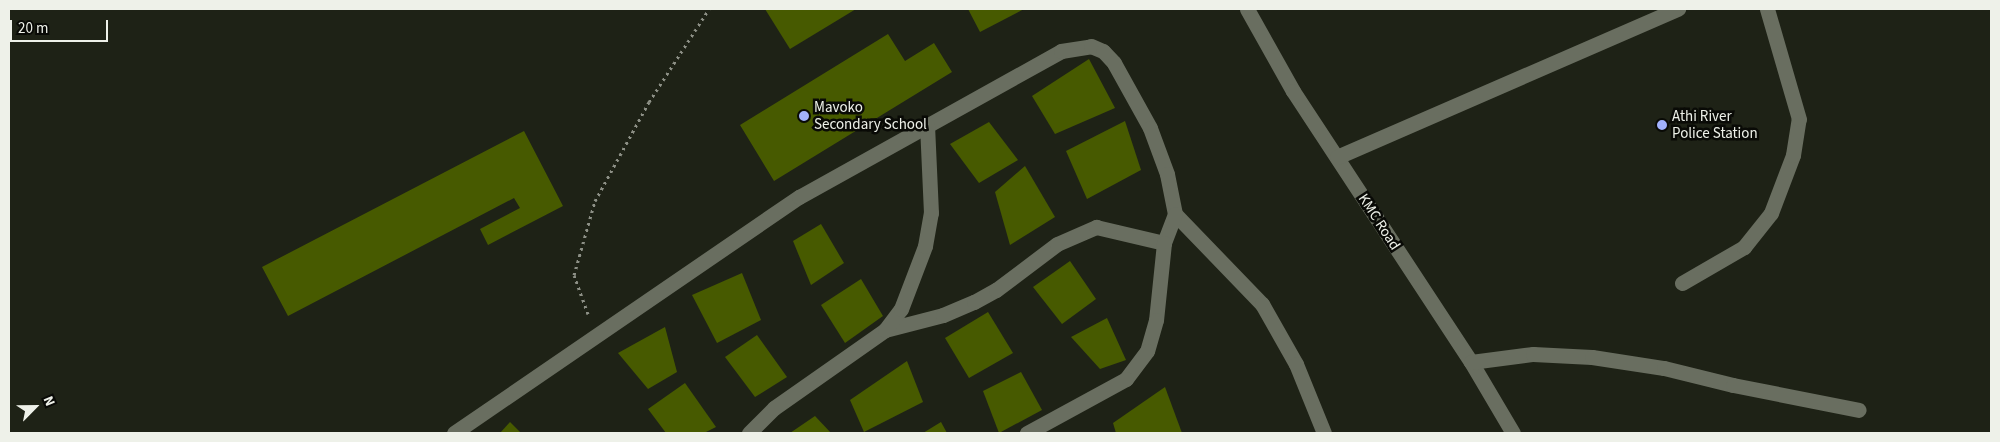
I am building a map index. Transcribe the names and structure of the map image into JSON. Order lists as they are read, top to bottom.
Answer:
{
  "streets": {
    "street": ["KMC Road"]
  },
  "places": ["Mavoko Secondary School", "Athi River Police Station"],
  "scale_bar": "20 m",
  "north": "top right"
}
